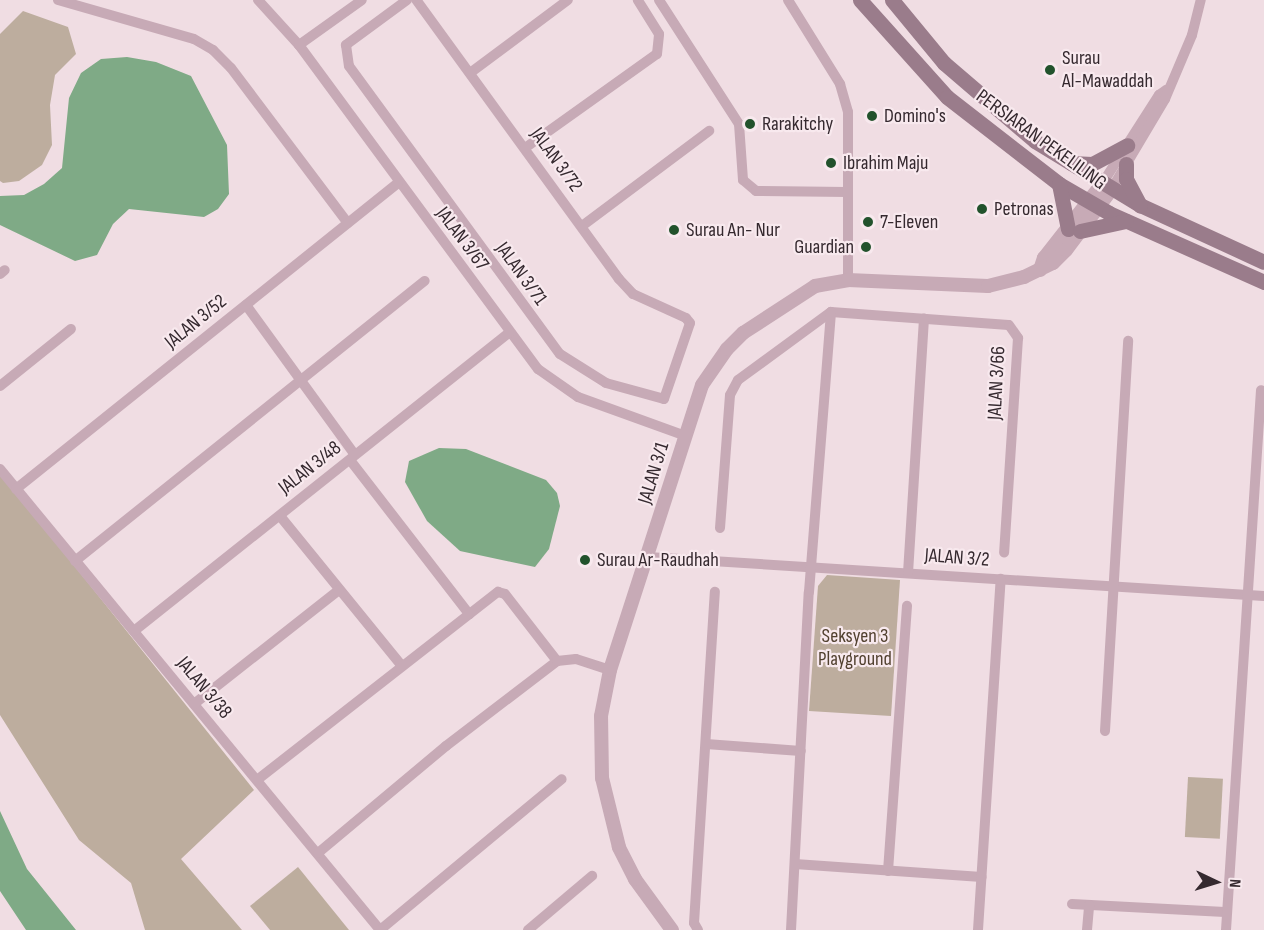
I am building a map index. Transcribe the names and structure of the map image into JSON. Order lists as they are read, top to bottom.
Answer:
{
  "streets": {
    "main road": ["PERSIARAN PEKELILING"],
    "street": [
      "JALAN 3/72",
      "JALAN 3/67",
      "JALAN 3/71",
      "JALAN 3/52",
      "JALAN 3/66",
      "JALAN 3/48",
      "JALAN 3/1",
      "JALAN 3/2",
      "JALAN 3/38"
    ]
  },
  "crossings": [
    ["PERSIARAN PEKELILING", "JALAN 3/1"],
    ["JALAN 3/72", "JALAN 3/71"],
    ["JALAN 3/67", "JALAN 3/52"],
    ["JALAN 3/67", "JALAN 3/48"],
    ["JALAN 3/67", "JALAN 3/1"],
    ["JALAN 3/52", "JALAN 3/38"],
    ["JALAN 3/48", "JALAN 3/38"],
    ["JALAN 3/1", "JALAN 3/2"]
  ],
  "parks": ["Seksyen 3 Playground"],
  "places": [
    "Surau Al-Mawaddah",
    "Domino's",
    "Rarakitchy",
    "Ibrahim Maju",
    "Petronas",
    "7-Eleven",
    "Surau An- Nur",
    "Guardian",
    "Surau Ar-Raudhah"
  ],
  "north": "right"
}
